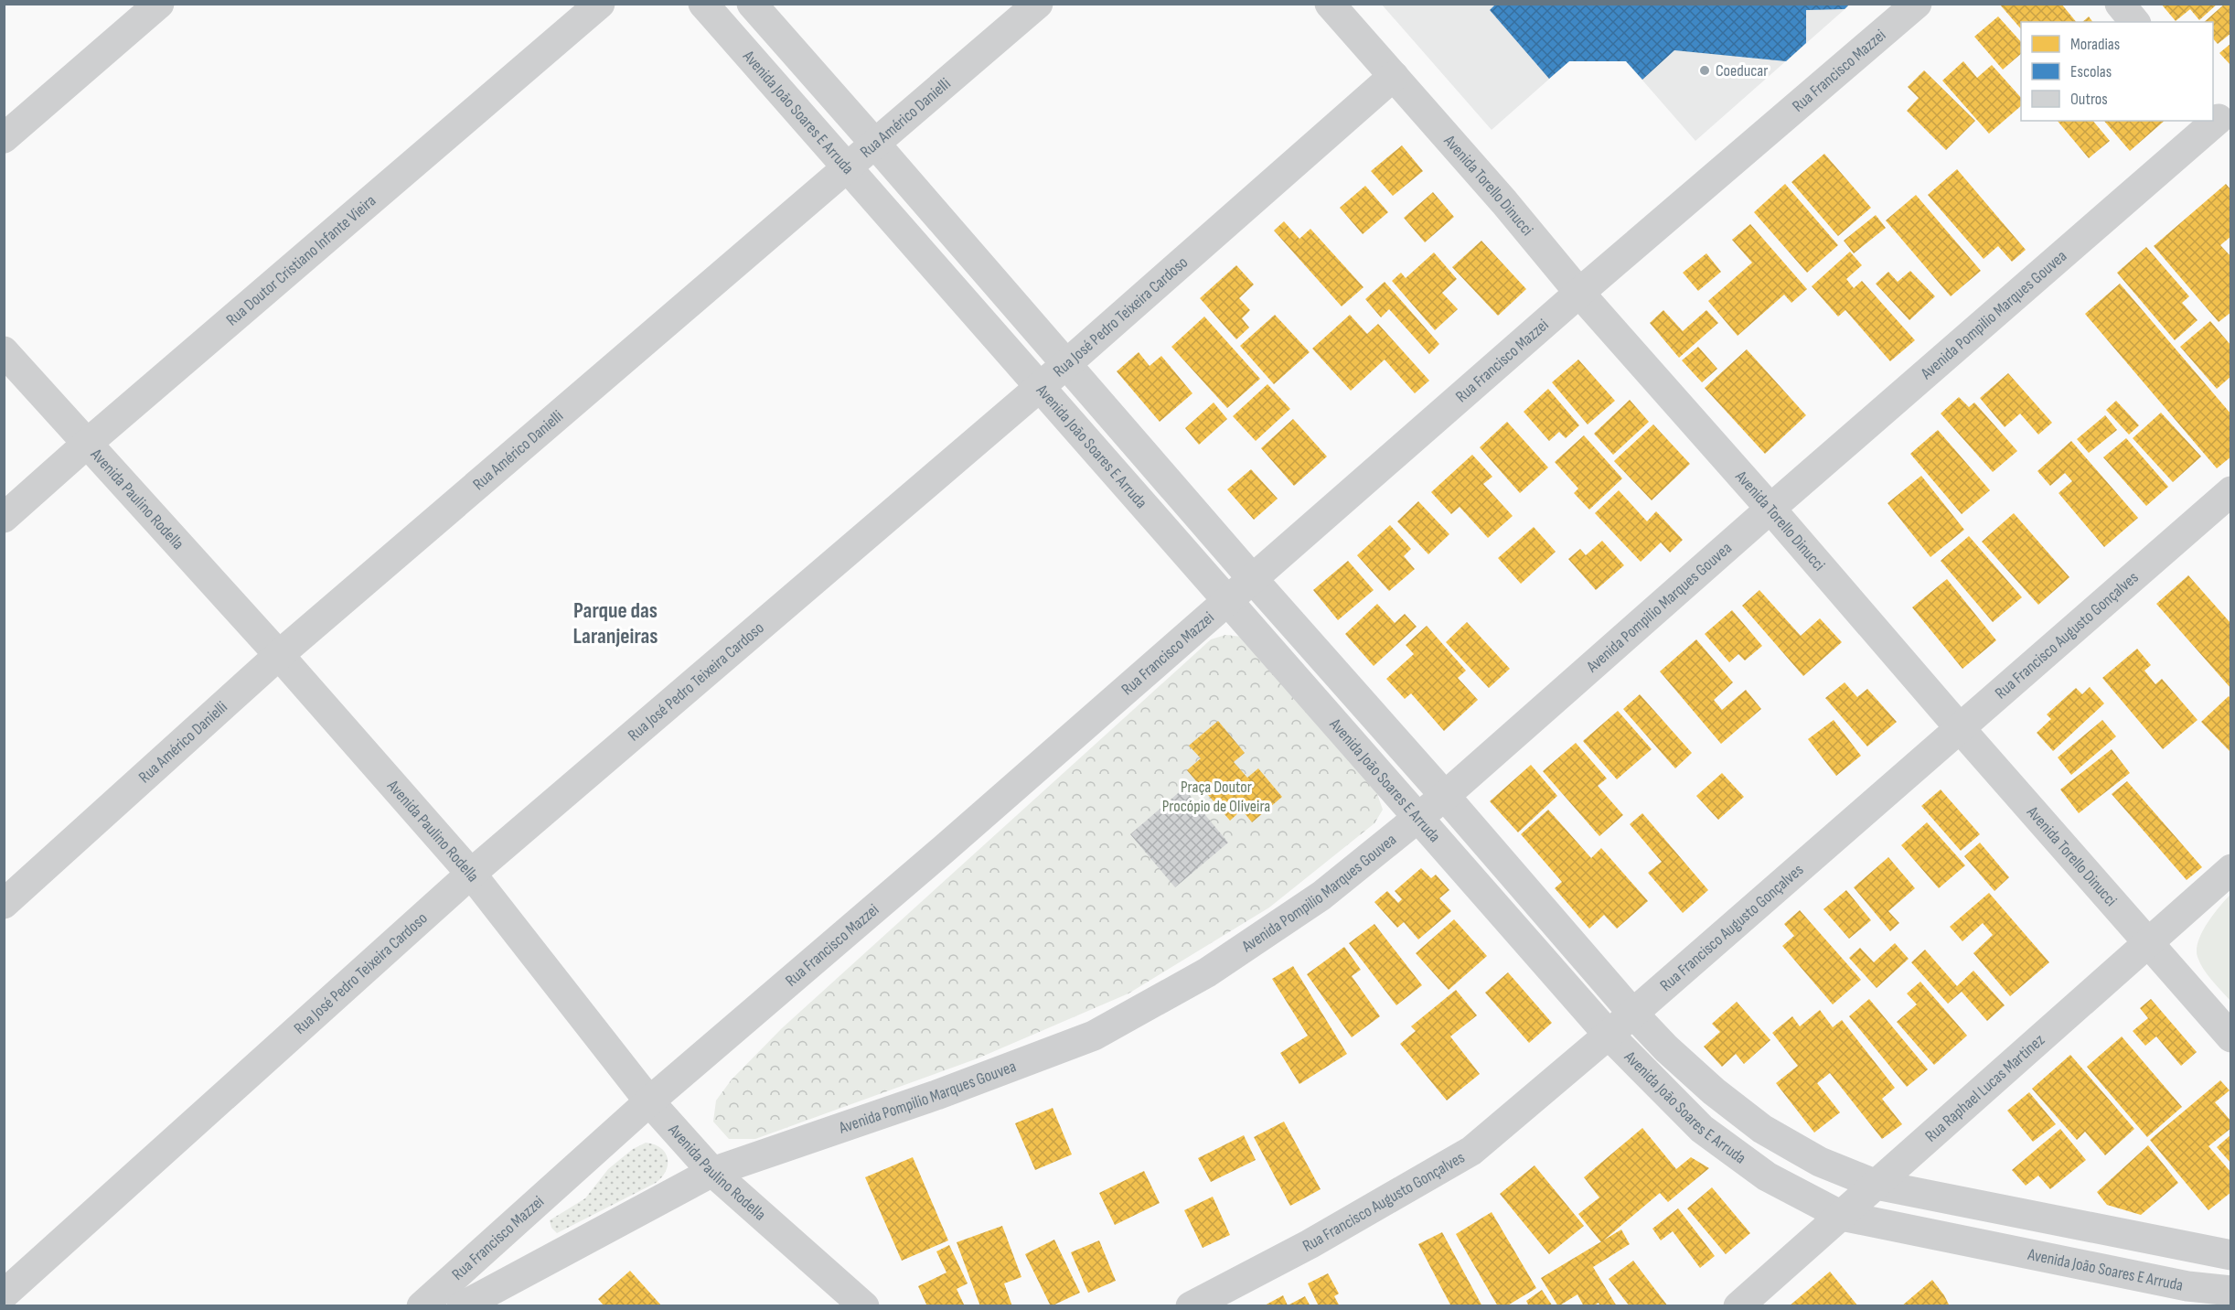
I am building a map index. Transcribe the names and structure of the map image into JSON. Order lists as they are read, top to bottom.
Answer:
{
  "streets": {
    "street": [
      "Rua Francisco Mazzei",
      "Avenida João Soares E Arruda",
      "Rua Américo Danielli",
      "Avenida Torello Dinucci",
      "Rua Doutor Cristiano Infante Vieira",
      "Avenida Pompilio Marques Gouvea",
      "Rua José Pedro Teixeira Cardoso",
      "Avenida Paulino Rodella",
      "Rua Francisco Augusto Gonçalves",
      "Rua Raphael Lucas Martinez"
    ]
  },
  "crossings": [
    ["Rua Francisco Mazzei", "Avenida João Soares E Arruda"],
    ["Rua Francisco Mazzei", "Avenida Torello Dinucci"],
    ["Rua Francisco Mazzei", "Avenida Paulino Rodella"],
    ["Avenida João Soares E Arruda", "Rua Américo Danielli"],
    ["Avenida João Soares E Arruda", "Avenida Pompilio Marques Gouvea"],
    ["Avenida João Soares E Arruda", "Rua José Pedro Teixeira Cardoso"],
    ["Avenida João Soares E Arruda", "Rua Francisco Augusto Gonçalves"],
    ["Avenida João Soares E Arruda", "Rua Raphael Lucas Martinez"],
    ["Rua Américo Danielli", "Avenida Paulino Rodella"],
    ["Avenida Torello Dinucci", "Avenida Pompilio Marques Gouvea"],
    ["Avenida Torello Dinucci", "Rua José Pedro Teixeira Cardoso"],
    ["Avenida Torello Dinucci", "Rua Francisco Augusto Gonçalves"],
    ["Avenida Torello Dinucci", "Rua Raphael Lucas Martinez"],
    ["Rua Doutor Cristiano Infante Vieira", "Avenida Paulino Rodella"],
    ["Avenida Pompilio Marques Gouvea", "Avenida Paulino Rodella"],
    ["Rua José Pedro Teixeira Cardoso", "Avenida Paulino Rodella"]
  ],
  "districts": ["Parque das Laranjeiras"],
  "parks": ["Praça Doutor Procópio de Oliveira"],
  "places": ["Coeducar"],
  "legend": ["Moradias", "Escolas", "Outros"]
}
